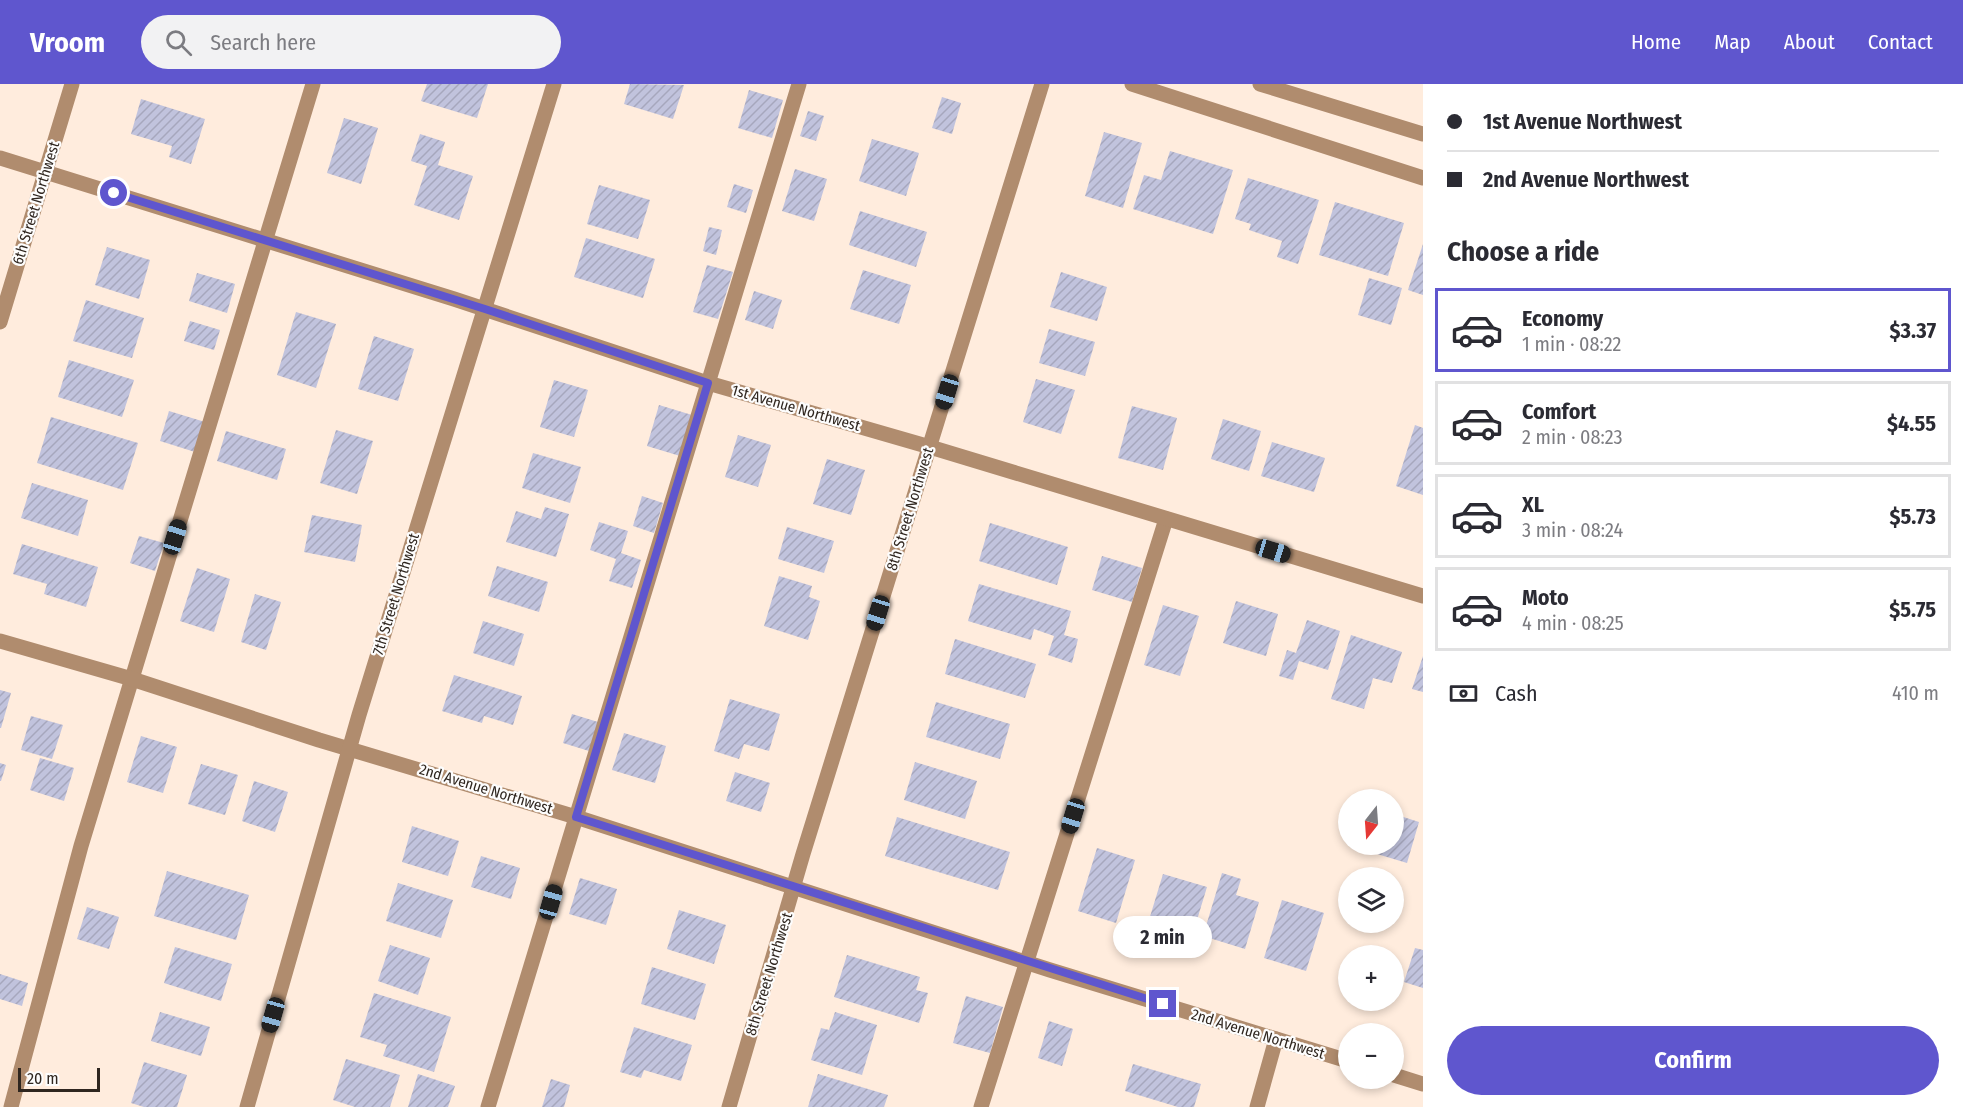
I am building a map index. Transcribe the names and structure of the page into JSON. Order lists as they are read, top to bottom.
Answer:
{
  "streets": {
    "street": [
      "6th Street Northwest",
      "1st Avenue Northwest",
      "8th Street Northwest",
      "7th Street Northwest",
      "2nd Avenue Northwest"
    ]
  },
  "crossings": [
    ["6th Street Northwest", "1st Avenue Northwest"],
    ["1st Avenue Northwest", "8th Street Northwest"],
    ["1st Avenue Northwest", "7th Street Northwest"],
    ["8th Street Northwest", "2nd Avenue Northwest"],
    ["7th Street Northwest", "2nd Avenue Northwest"]
  ],
  "scale_bar": "20 m",
  "north": "bottom",
  "page": {
    "header": "Vroom",
    "search": "Search here",
    "nav": [
      "Home",
      "Map",
      "About",
      "Contact"
    ],
    "banner": ["1st Avenue Northwest", "2nd Avenue Northwest"],
    "heading": "Choose a ride",
    "list": [
      {
        "name": "Economy",
        "note": "1 min · 08:22",
        "value": "$3.37"
      },
      {
        "name": "Comfort",
        "note": "2 min · 08:23",
        "value": "$4.55"
      },
      {
        "name": "XL",
        "note": "3 min · 08:24",
        "value": "$5.73"
      },
      {
        "name": "Moto",
        "note": "4 min · 08:25",
        "value": "$5.75"
      }
    ],
    "pay": ["Cash", "410 m"],
    "map_buttons": ["+", "−"],
    "bubble": "2 min",
    "buttons": "Confirm",
    "scale": "20 m"
  }
}
